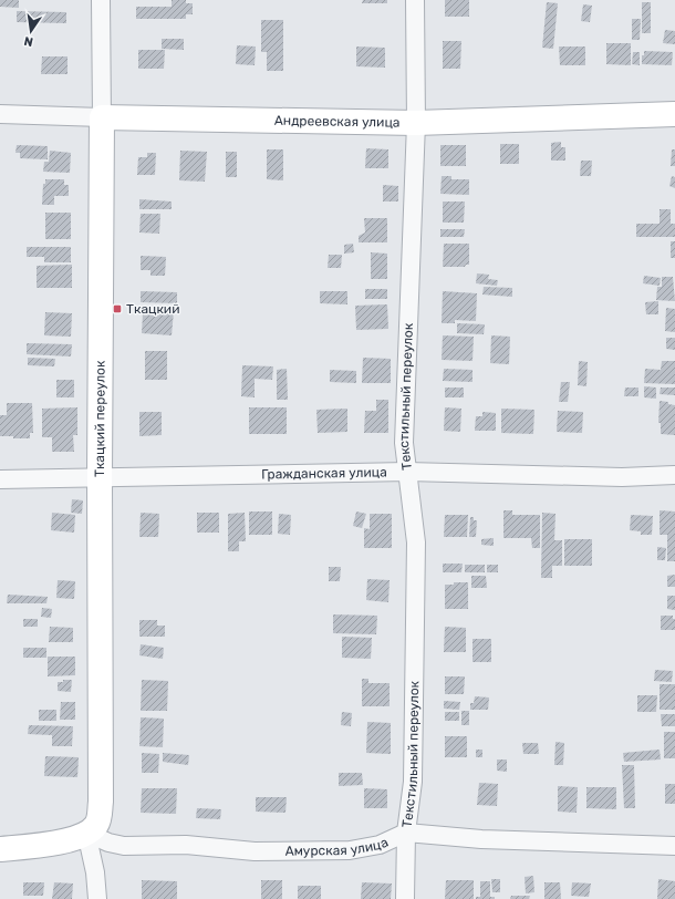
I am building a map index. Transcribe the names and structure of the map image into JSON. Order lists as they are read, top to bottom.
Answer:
{
  "streets": {
    "street": [
      "Андреевская улица",
      "Текстильный переулок",
      "Ткацкий переулок",
      "Гражданская улица",
      "Амурская улица"
    ]
  },
  "crossings": [
    ["Андреевская улица", "Текстильный переулок"],
    ["Андреевская улица", "Ткацкий переулок"],
    ["Текстильный переулок", "Гражданская улица"],
    ["Текстильный переулок", "Амурская улица"],
    ["Ткацкий переулок", "Гражданская улица"],
    ["Ткацкий переулок", "Амурская улица"]
  ],
  "places": {
    "transit": ["Ткацкий"]
  },
  "north": "bottom"
}
